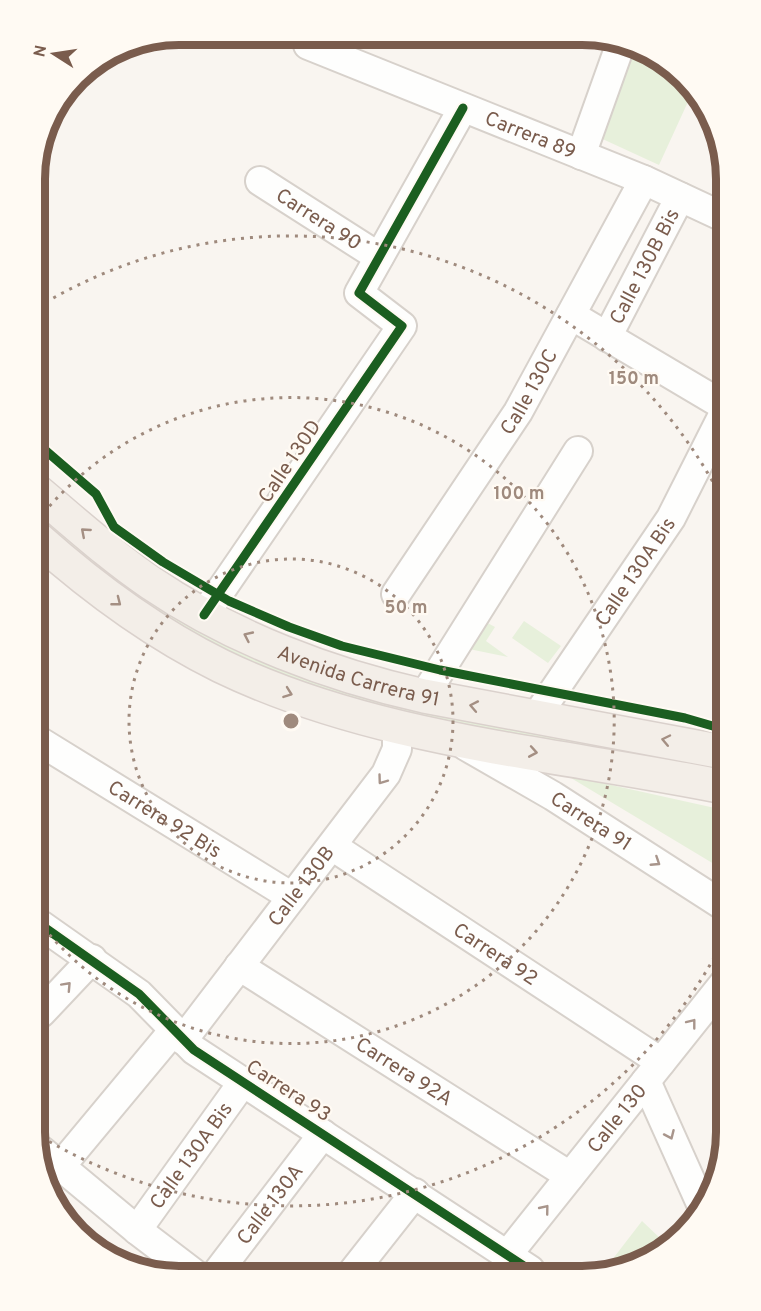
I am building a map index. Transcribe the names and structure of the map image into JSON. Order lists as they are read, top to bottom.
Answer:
{
  "streets": {
    "main road": ["Avenida Carrera 91"],
    "street": [
      "Carrera 89",
      "Carrera 90",
      "Calle 130B Bis",
      "Calle 130C",
      "Calle 130D",
      "Calle 130A Bis",
      "Carrera 92 Bis",
      "Carrera 91",
      "Calle 130B",
      "Carrera 92",
      "Carrera 92A",
      "Carrera 93",
      "Calle 130",
      "Calle 130A"
    ]
  },
  "crossings": [
    ["Carrera 89", "Calle 130B Bis"],
    ["Carrera 89", "Calle 130C"],
    ["Carrera 90", "Calle 130D"],
    ["Calle 130D", "Avenida Carrera 91"],
    ["Calle 130A Bis", "Avenida Carrera 91"],
    ["Calle 130A Bis", "Carrera 93"],
    ["Avenida Carrera 91", "Carrera 91"],
    ["Avenida Carrera 91", "Calle 130B"],
    ["Carrera 92 Bis", "Calle 130B"],
    ["Calle 130B", "Carrera 92"],
    ["Calle 130B", "Carrera 92A"],
    ["Calle 130B", "Carrera 93"],
    ["Carrera 92", "Calle 130"],
    ["Carrera 92A", "Calle 130"],
    ["Carrera 93", "Calle 130"],
    ["Carrera 93", "Calle 130A"]
  ],
  "one_way": ["Carrera 91", "Calle 130"],
  "north": "left",
  "rings": ["150 m", "100 m", "50 m"]
}
